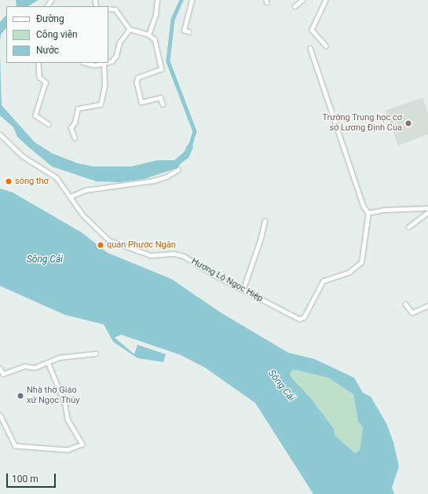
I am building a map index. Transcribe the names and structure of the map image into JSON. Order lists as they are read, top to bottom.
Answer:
{
  "streets": {
    "street": ["Hương Lộ Ngọc Hiệp"]
  },
  "water": ["Sông Cái"],
  "places": [
    "Trường Trung học cơ sở Lương Định Của",
    "sông thơ",
    "quán Phước Ngân",
    "Nhà thờ Giáo xứ Ngọc Thủy"
  ],
  "legend": ["Đường", "Công viên", "Nước"],
  "scale_bar": "100 m"
}
